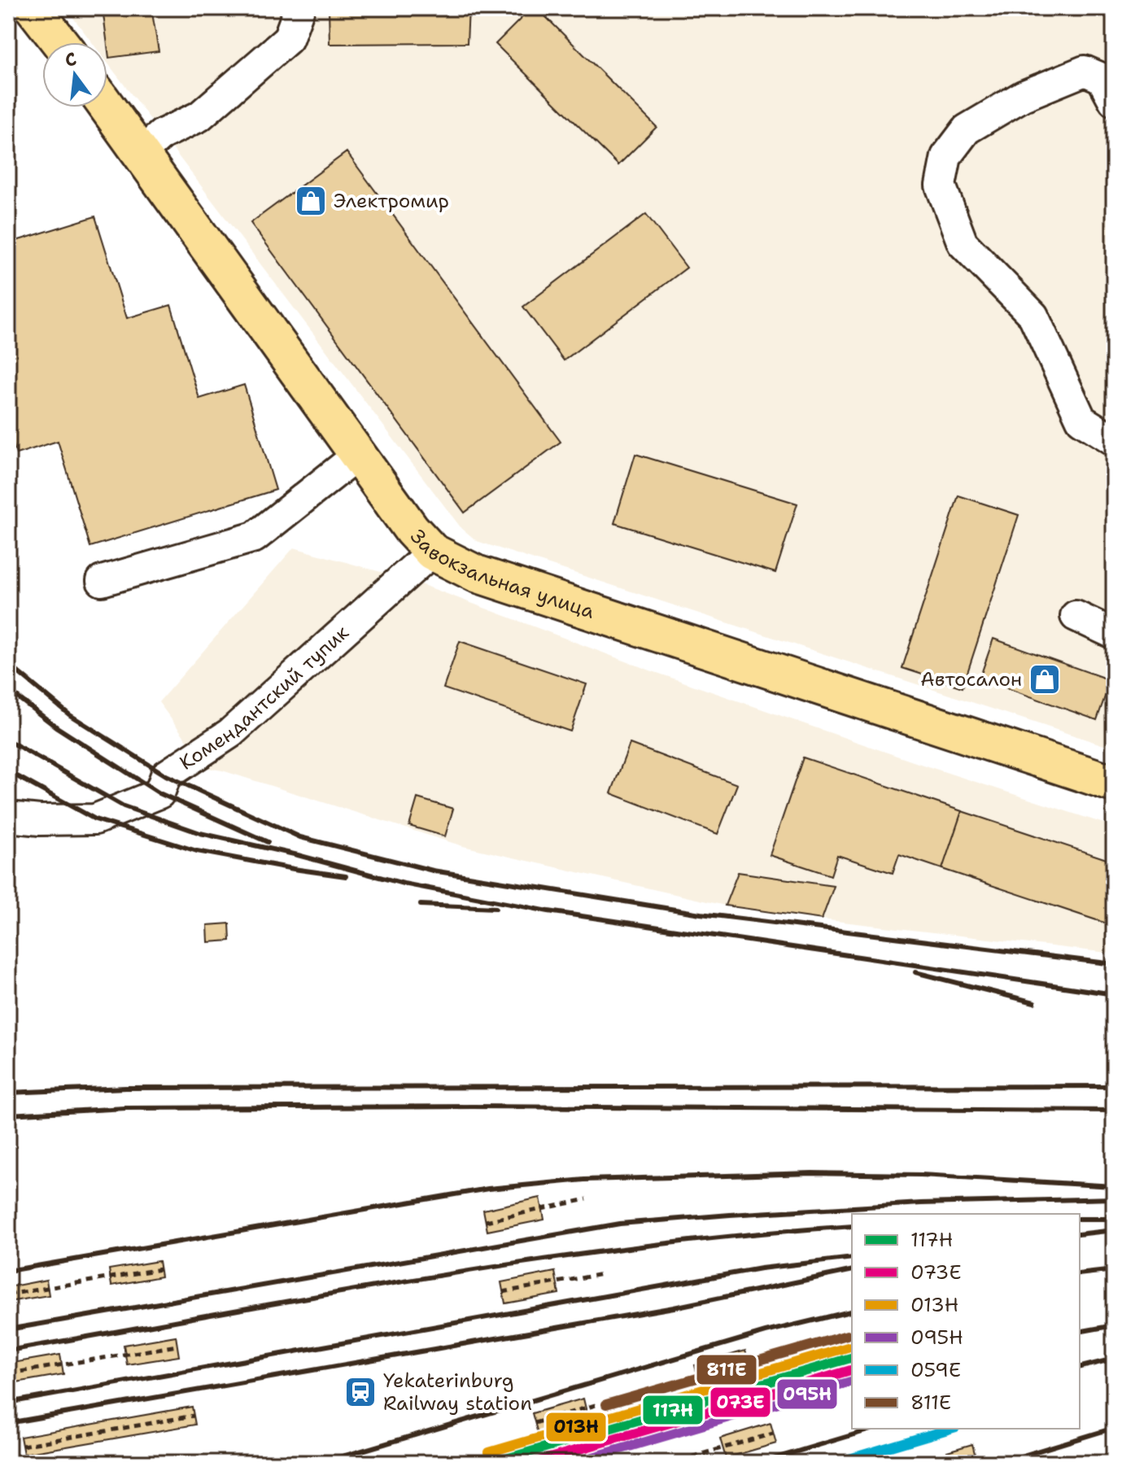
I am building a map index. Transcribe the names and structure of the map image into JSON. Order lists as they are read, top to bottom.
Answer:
{
  "streets": {
    "main road": ["Завокзальная улица"],
    "street": ["Комендантский тупик"]
  },
  "crossings": [
    ["Завокзальная улица", "Комендантский тупик"]
  ],
  "places": {
    "shop": ["Электромир", "Автосалон"],
    "station": ["Yekaterinburg Railway station"]
  },
  "lines": [
    "transit line 811Е",
    "transit line 013Н",
    "transit line 117Н",
    "transit line 073Е",
    "transit line 095Н",
    "transit line 059Е"
  ],
  "legend": [
    "117Н",
    "073Е",
    "013Н",
    "095Н",
    "059Е",
    "811Е"
  ],
  "north": "top"
}
